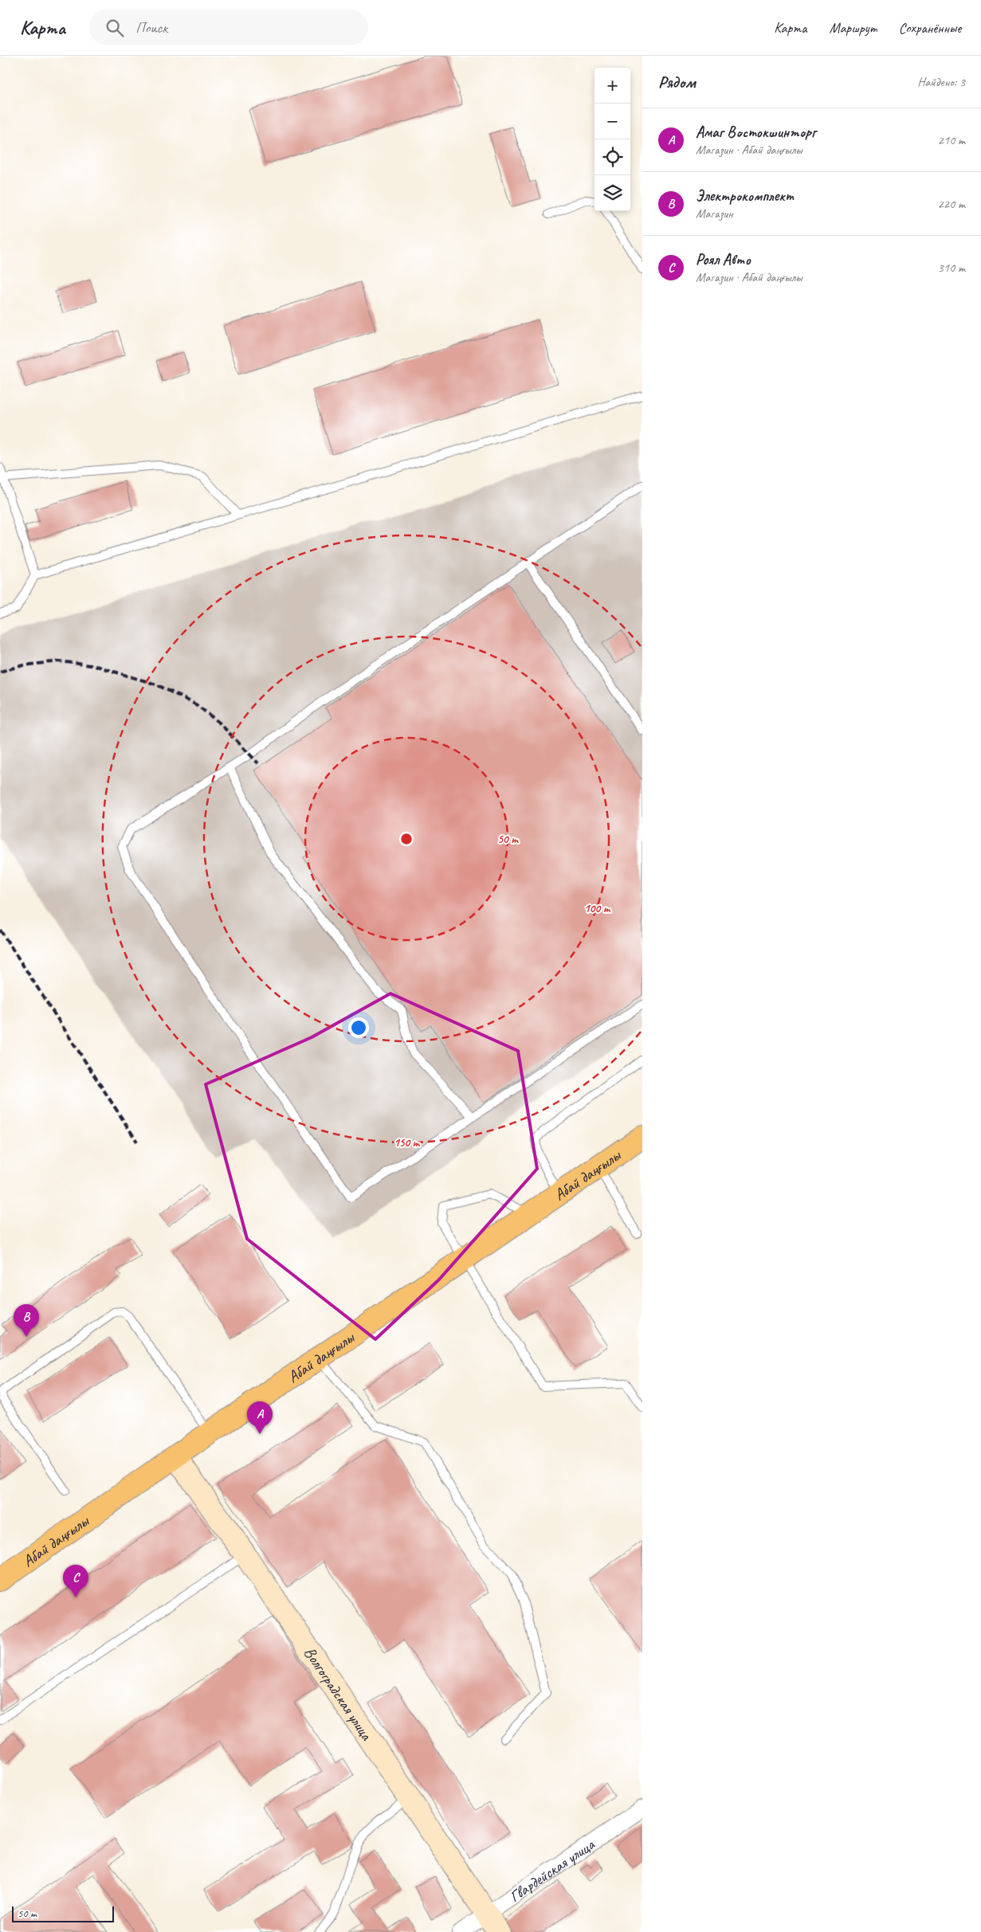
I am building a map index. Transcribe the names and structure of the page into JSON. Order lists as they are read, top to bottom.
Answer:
{
  "streets": {
    "main road": ["Абай даңғылы"],
    "street": ["Волгоградская улица", "Гвардейская улица"]
  },
  "crossings": [
    ["Абай даңғылы", "Волгоградская улица"],
    ["Волгоградская улица", "Гвардейская улица"]
  ],
  "scale_bar": "50 m",
  "page": {
    "header": "Карта",
    "search": "Поиск",
    "nav": ["Карта", "Маршрут", "Сохранённые"],
    "heading": ["Рядом", "Найдено: 3"],
    "map_buttons": ["+", "−"],
    "list": [
      {
        "mark": "A",
        "name": "Амаг Востокшинторг",
        "note": "Магазин · Абай даңғылы",
        "value": "210 m"
      },
      {
        "mark": "B",
        "name": "Электрокомплект",
        "note": "Магазин",
        "value": "220 m"
      },
      {
        "mark": "C",
        "name": "Роял Авто",
        "note": "Магазин · Абай даңғылы",
        "value": "310 m"
      }
    ],
    "pins": ["B", "A", "C"],
    "scale": "50 m"
  },
  "rings": ["50 m", "100 m", "150 m"]
}
